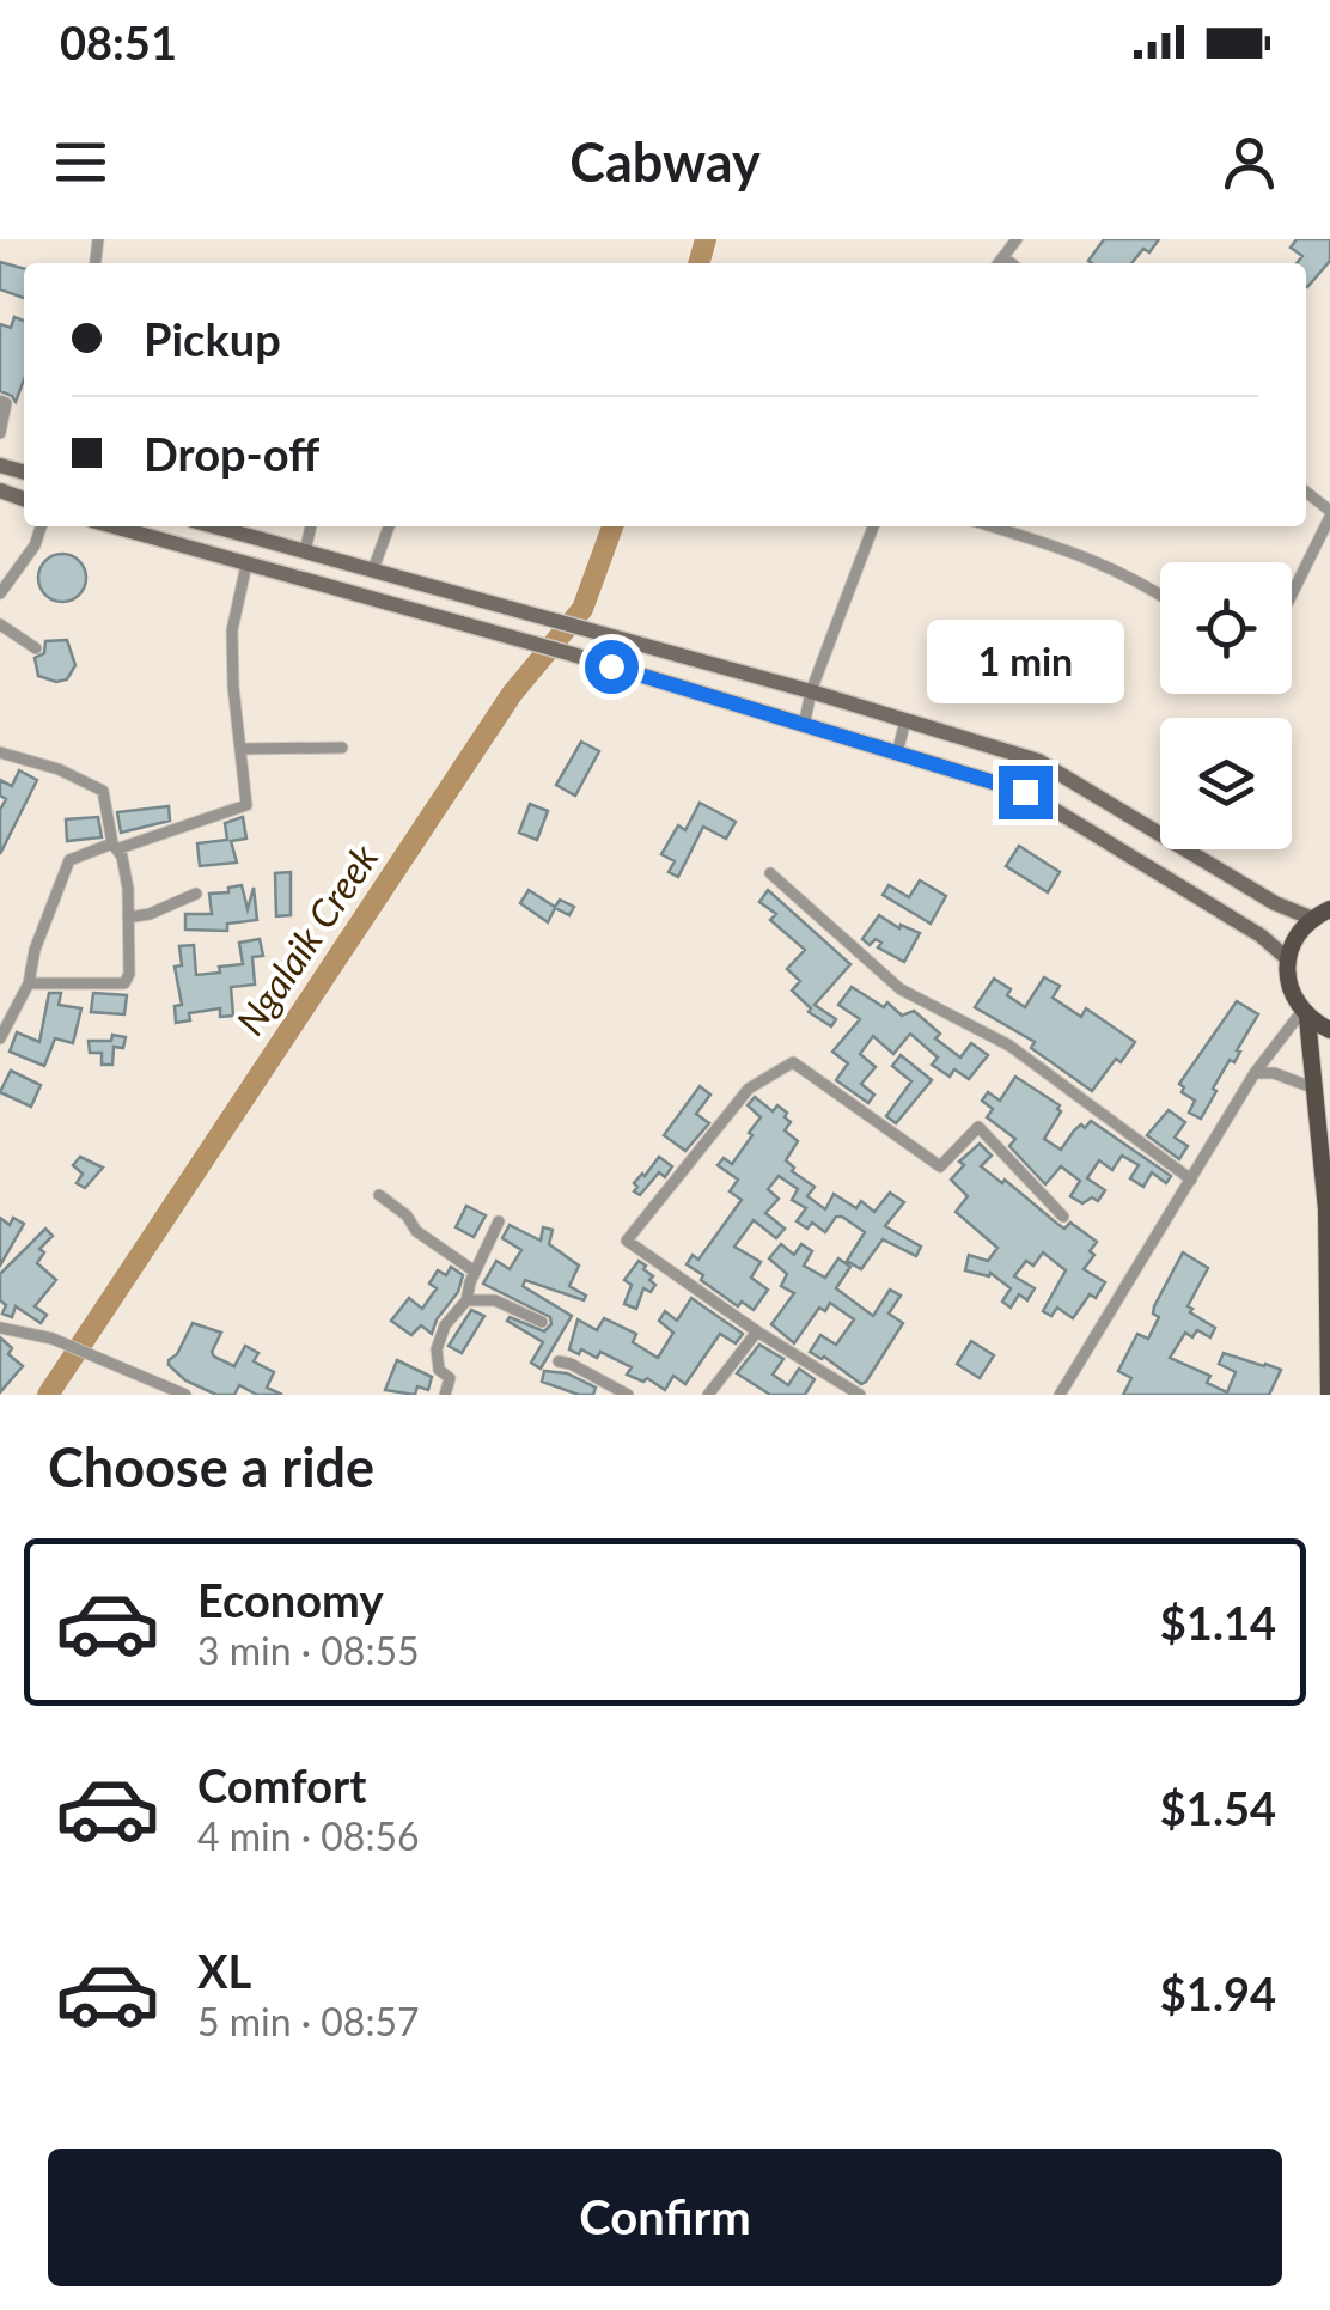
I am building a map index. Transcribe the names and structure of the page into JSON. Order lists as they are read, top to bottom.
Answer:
{
  "water": ["Ngalaik Creek"],
  "page": {
    "status": "08:51",
    "header": "Cabway",
    "banner": ["Pickup", "Drop-off"],
    "bubble": "1 min",
    "heading": "Choose a ride",
    "list": [
      {
        "name": "Economy",
        "note": "3 min · 08:55",
        "value": "$1.14"
      },
      {
        "name": "Comfort",
        "note": "4 min · 08:56",
        "value": "$1.54"
      },
      {
        "name": "XL",
        "note": "5 min · 08:57",
        "value": "$1.94"
      }
    ],
    "buttons": "Confirm"
  }
}
